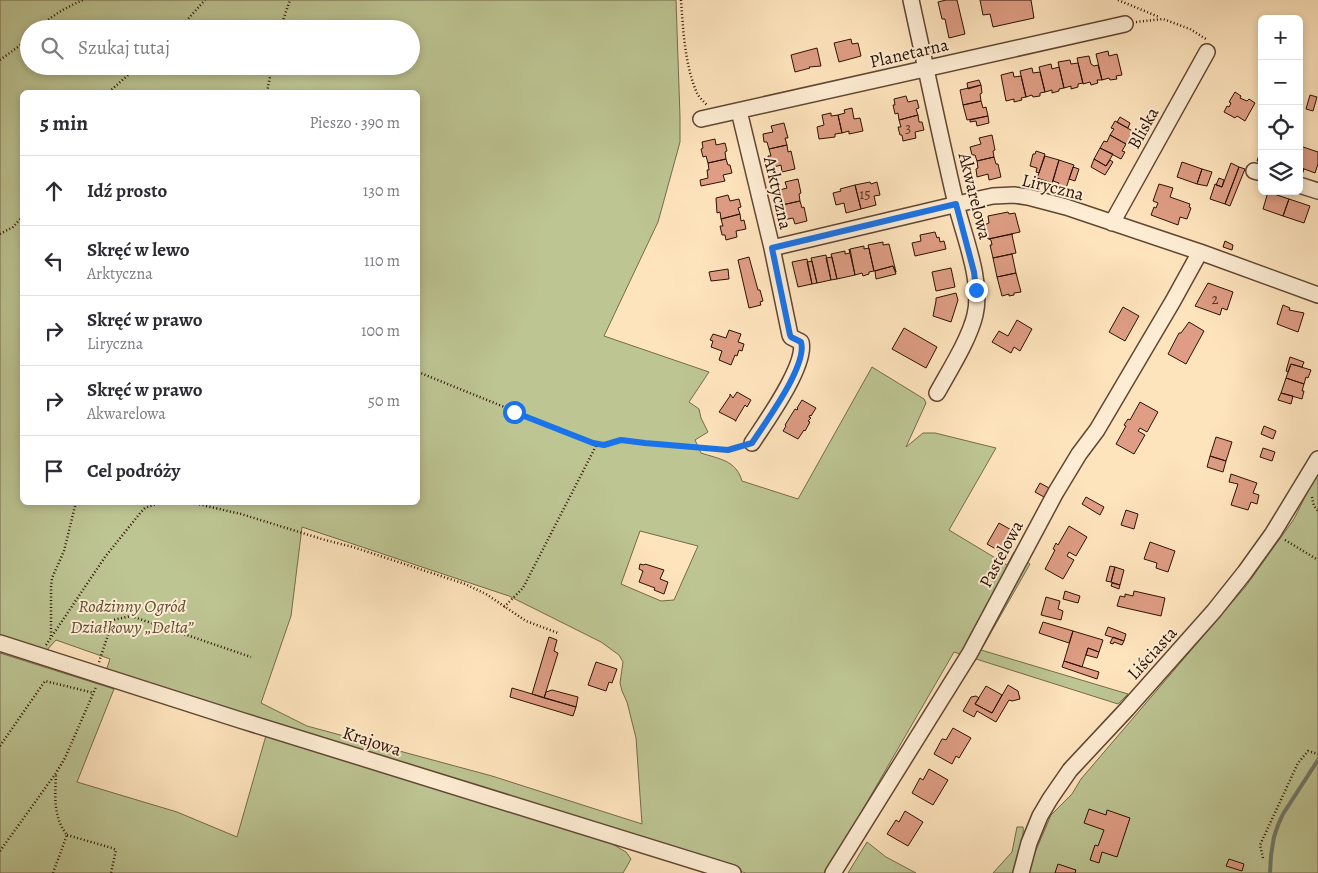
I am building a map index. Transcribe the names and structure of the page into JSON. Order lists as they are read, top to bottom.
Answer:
{
  "streets": {
    "street": [
      "Planetarna",
      "Bliska",
      "Liryczna",
      "Arktyczna",
      "Akwarelowa",
      "Pastelowa",
      "Liściasta",
      "Krajowa"
    ]
  },
  "crossings": [
    ["Planetarna", "Arktyczna"],
    ["Planetarna", "Akwarelowa"],
    ["Bliska", "Liryczna"],
    ["Liryczna", "Arktyczna"],
    ["Liryczna", "Akwarelowa"],
    ["Liryczna", "Pastelowa"]
  ],
  "parks": ["Rodzinny Ogród Działkowy „Delta”"],
  "house_numbers": ["3", "15", "2"],
  "page": {
    "map_buttons": ["+", "−"],
    "search": "Szukaj tutaj",
    "heading": ["5 min", "Pieszo · 390 m"],
    "list": [
      ["Idź prosto", "130 m"],
      ["Skręć w lewo", "Arktyczna", "110 m"],
      ["Skręć w prawo", "Liryczna", "100 m"],
      ["Skręć w prawo", "Akwarelowa", "50 m"],
      "Cel podróży"
    ]
  }
}
